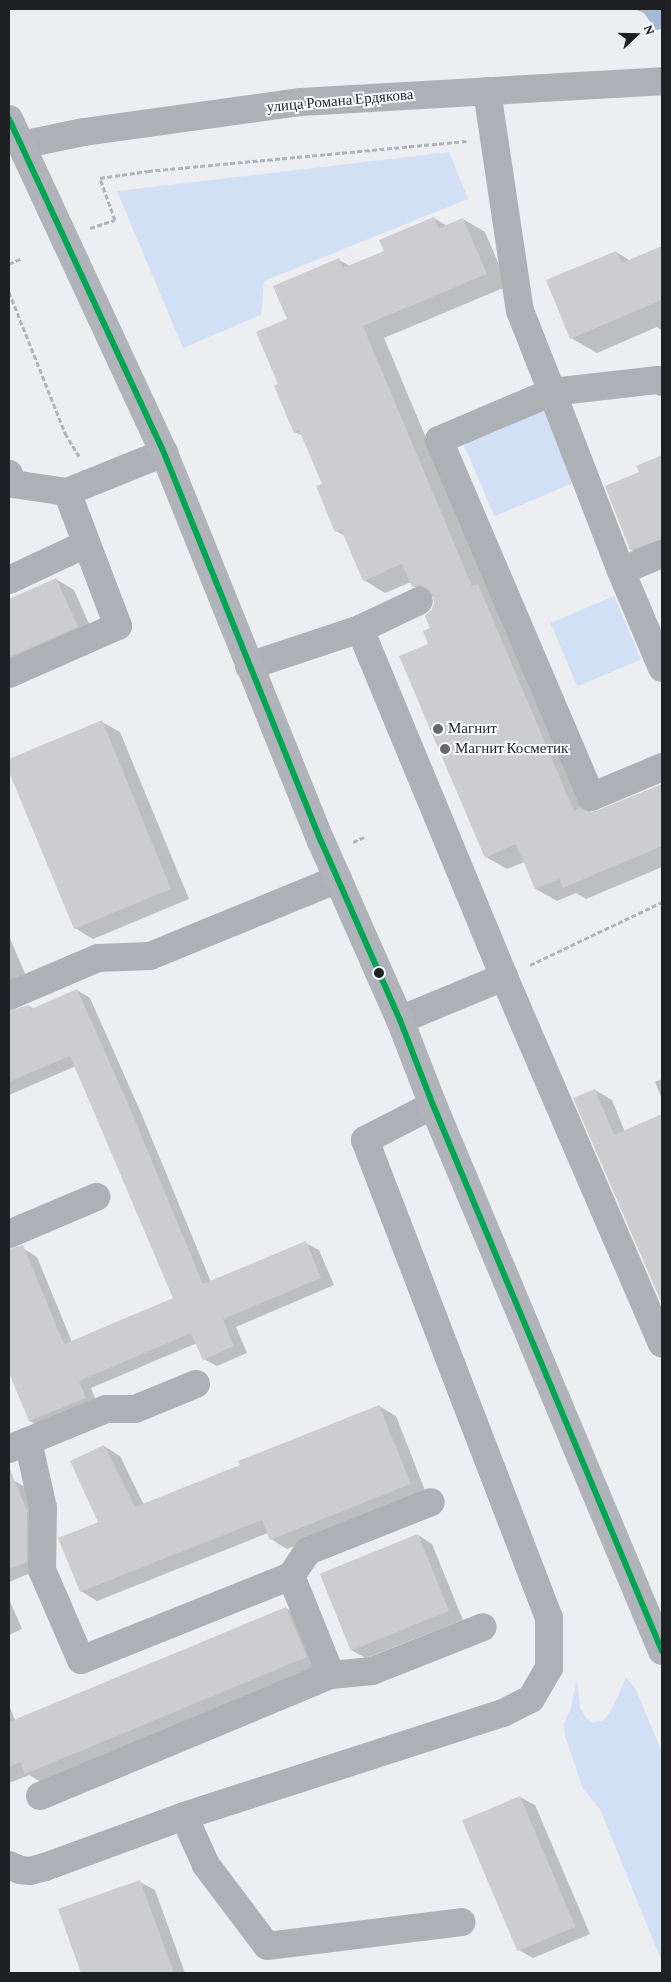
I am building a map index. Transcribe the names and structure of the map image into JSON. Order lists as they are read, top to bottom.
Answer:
{
  "streets": {
    "street": ["улица Романа Ердякова"]
  },
  "places": ["Магнит", "Магнит Косметик"],
  "north": "right"
}
